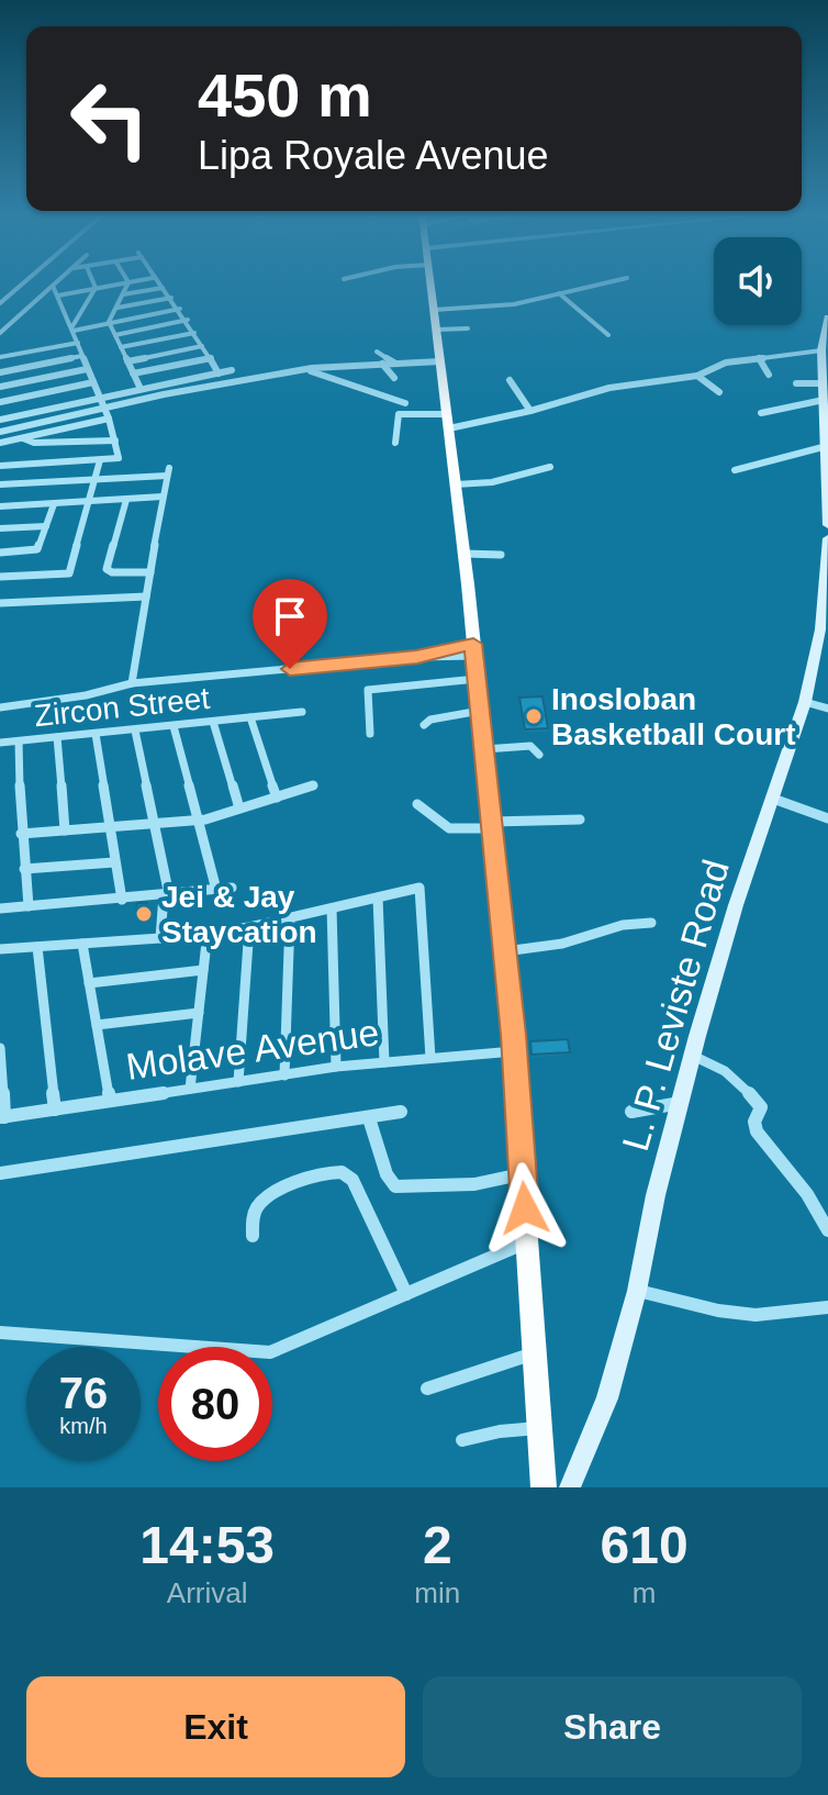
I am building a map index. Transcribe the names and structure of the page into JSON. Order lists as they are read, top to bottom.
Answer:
{
  "streets": {
    "main road": ["L. P. Leviste Road"],
    "street": ["Zircon Street", "Molave Avenue"]
  },
  "places": ["Inosloban Basketball Court", "Jei & Jay Staycation"],
  "page": {
    "turn": ["450 m", "Lipa Royale Avenue"],
    "speed": "76 km/h",
    "limit": "80",
    "eta": [
      "14:53",
      "Arrival",
      "2",
      "min",
      "610",
      "m"
    ],
    "buttons": ["Exit", "Share"]
  }
}
